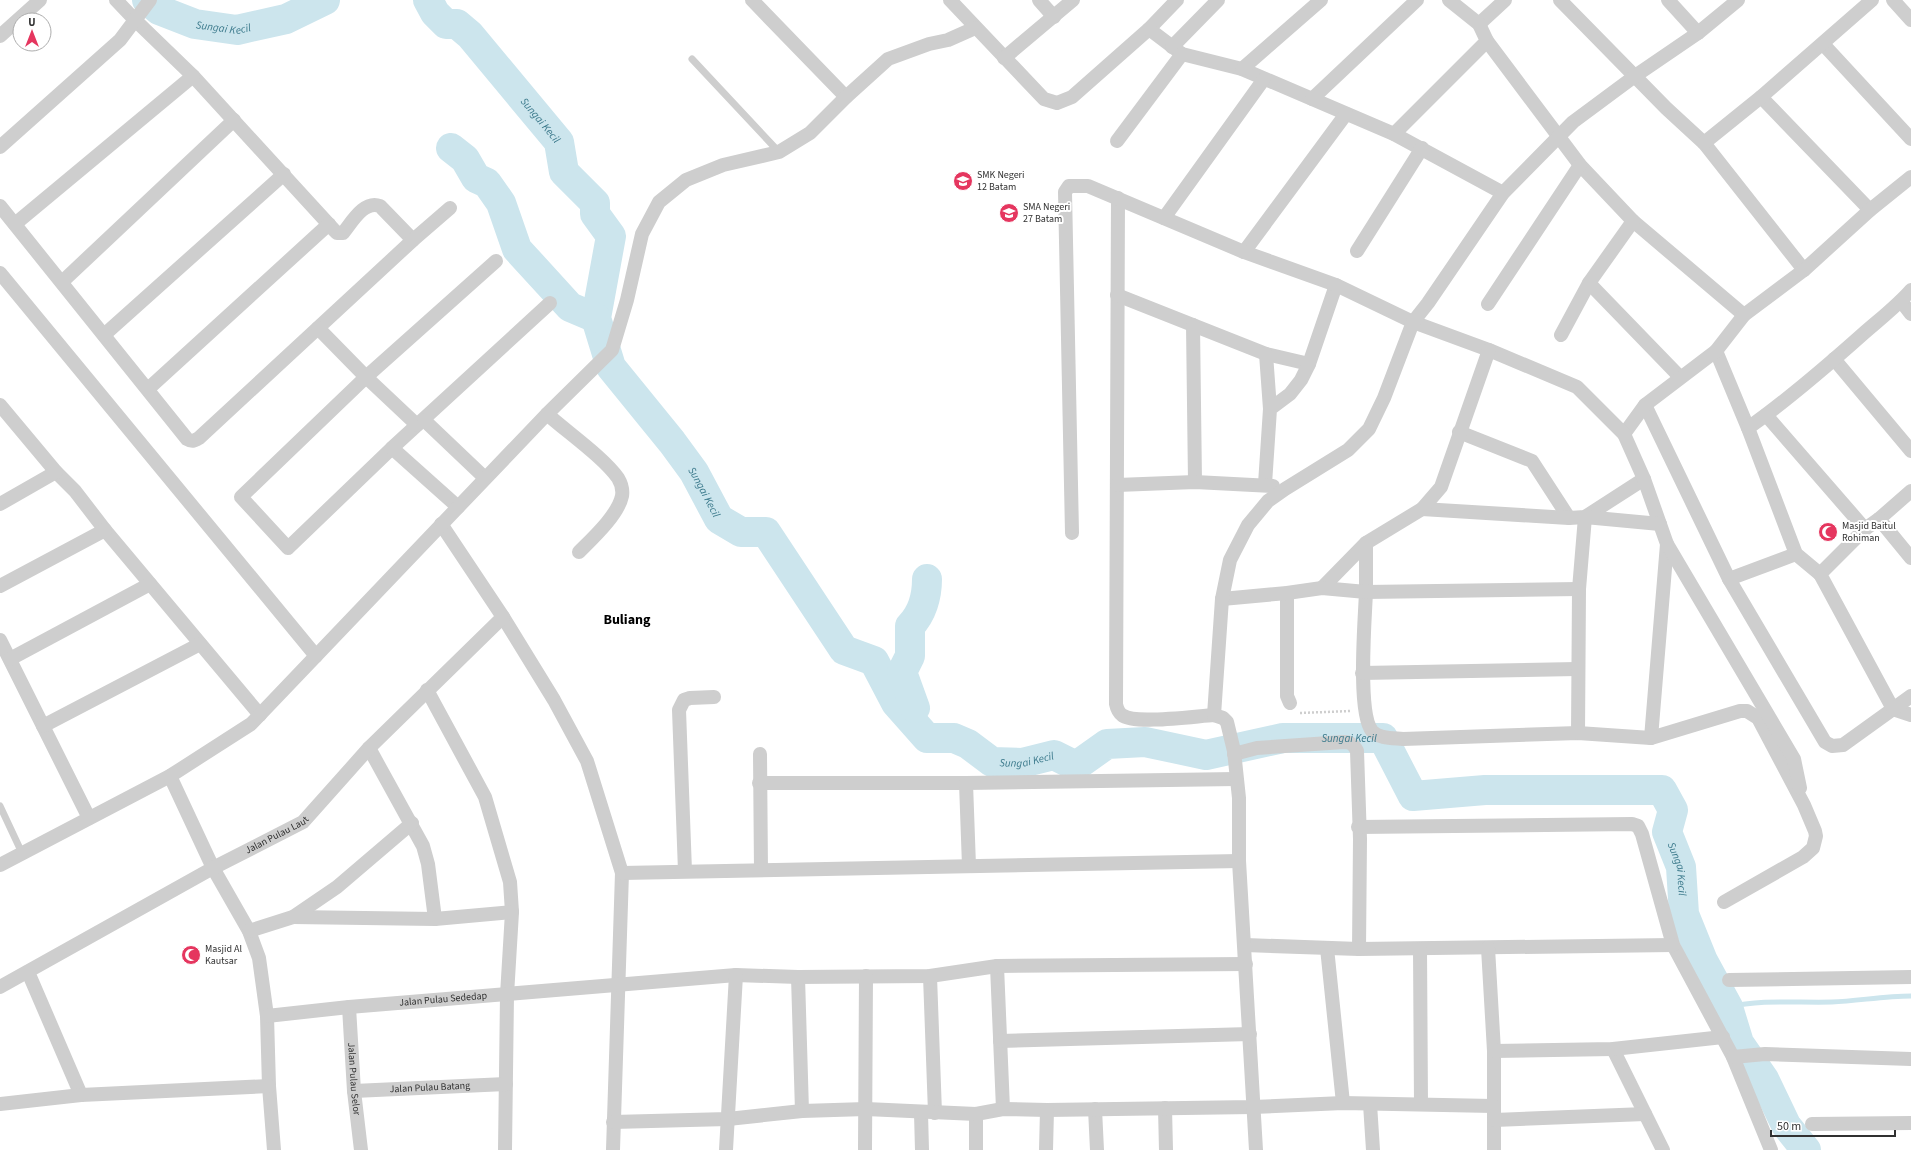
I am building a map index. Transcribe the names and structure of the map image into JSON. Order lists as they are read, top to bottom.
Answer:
{
  "streets": {
    "street": [
      "Jalan Pulau Laut",
      "Jalan Pulau Sededap",
      "Jalan Pulau Selor",
      "Jalan Pulau Batang"
    ]
  },
  "crossings": [
    ["Jalan Pulau Sededap", "Jalan Pulau Selor"],
    ["Jalan Pulau Selor", "Jalan Pulau Batang"]
  ],
  "districts": ["Buliang"],
  "water": ["Sungai Kecil"],
  "places": {
    "school or university": ["SMK Negeri 12 Batam", "SMA Negeri 27 Batam"],
    "mosque": ["Masjid Baitul Rohiman", "Masjid Al Kautsar"]
  },
  "scale_bar": "50 m",
  "north": "top"
}
